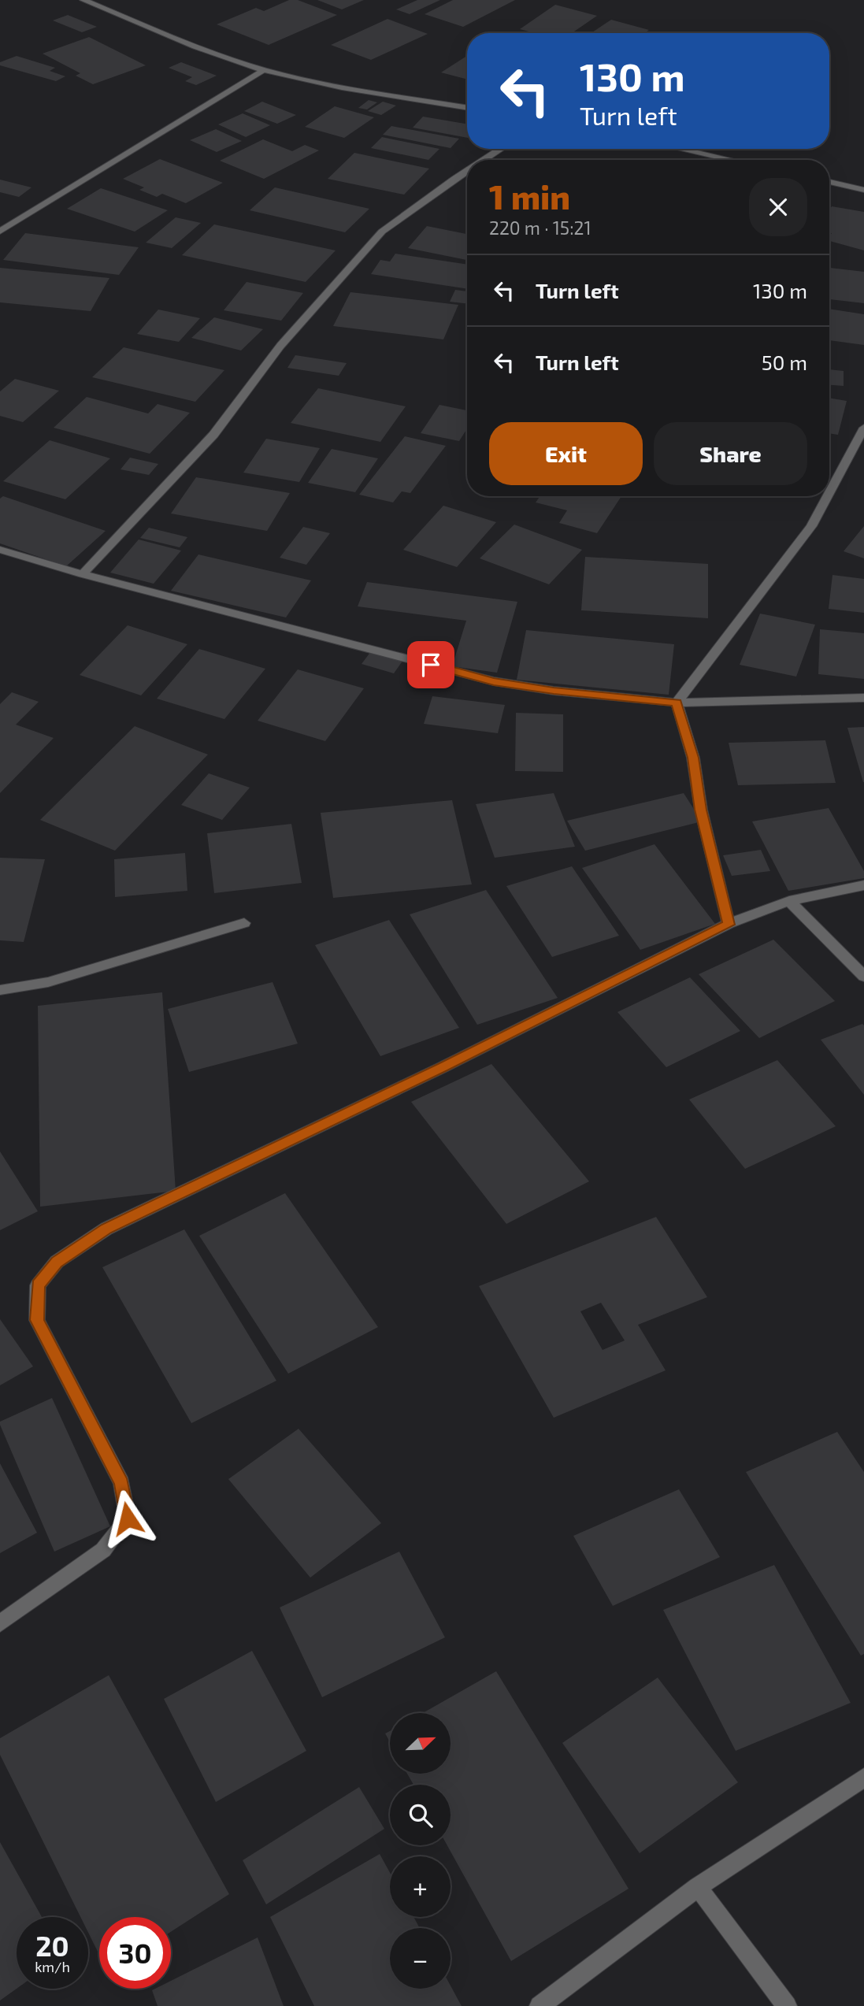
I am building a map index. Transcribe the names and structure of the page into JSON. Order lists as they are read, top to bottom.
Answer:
{
  "north": "top right",
  "page": {
    "turn": ["130 m", "Turn left"],
    "heading": ["1 min", "220 m · 15:21"],
    "list": [
      {
        "name": "Turn left",
        "value": "130 m"
      },
      {
        "name": "Turn left",
        "value": "50 m"
      }
    ],
    "buttons": ["Exit", "Share"],
    "map_buttons": ["+", "−"],
    "speed": "20 km/h",
    "limit": "30"
  }
}
